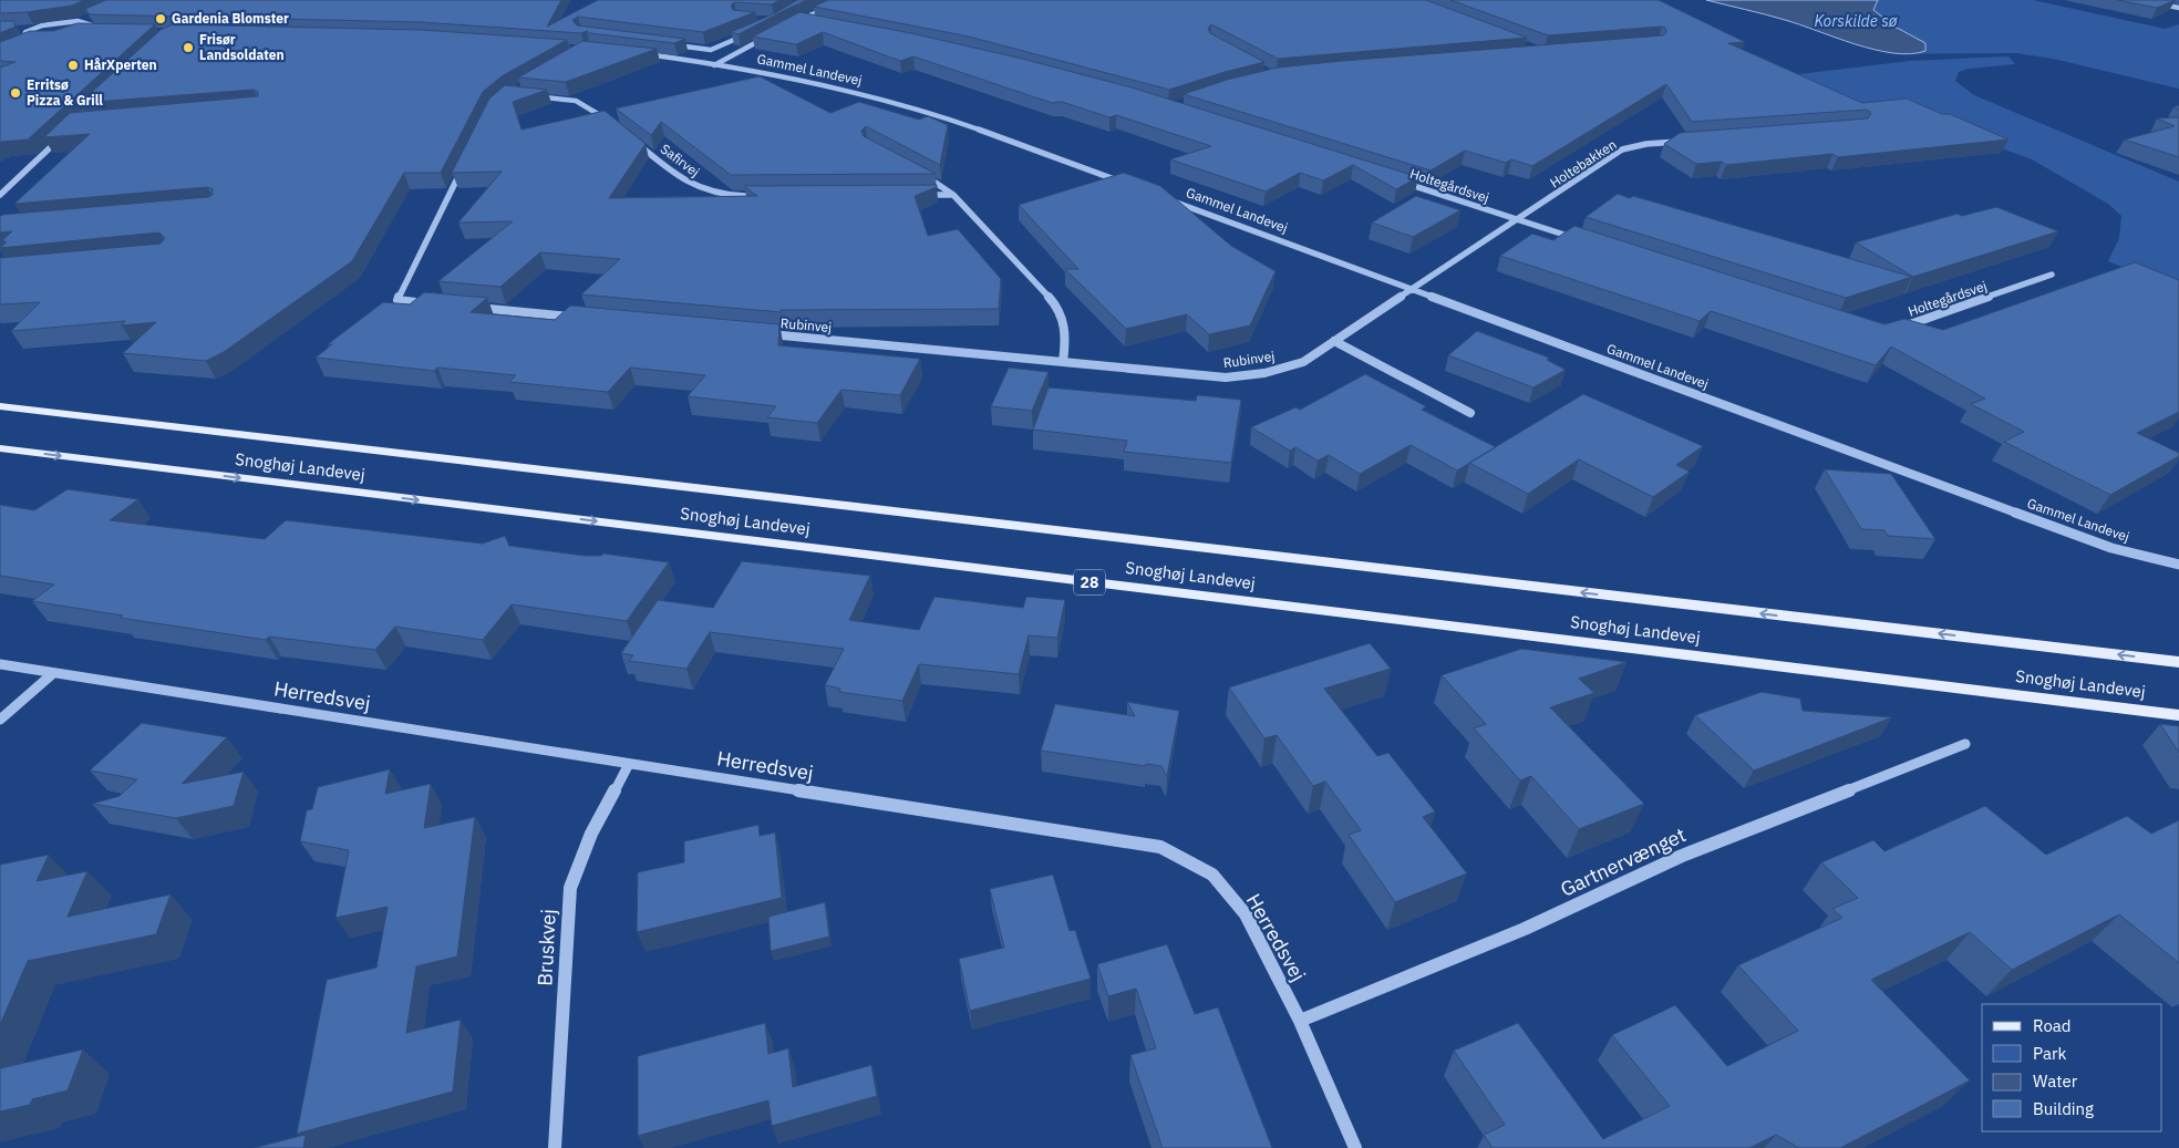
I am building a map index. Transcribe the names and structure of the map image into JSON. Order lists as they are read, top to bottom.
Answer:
{
  "streets": {
    "main road": ["Snoghøj Landevej", "28"],
    "street": [
      "Gammel Landevej",
      "Safirvej",
      "Holtebakken",
      "Holtegårdsvej",
      "Rubinvej",
      "Herredsvej",
      "Gartnervænget",
      "Bruskvej"
    ]
  },
  "crossings": [
    ["Gammel Landevej", "Holtebakken"],
    ["Gammel Landevej", "Rubinvej"],
    ["Holtebakken", "Holtegårdsvej"],
    ["Holtebakken", "Rubinvej"],
    ["Herredsvej", "Gartnervænget"],
    ["Herredsvej", "Bruskvej"]
  ],
  "water": ["Korskilde sø"],
  "places": [
    "Gardenia Blomster",
    "Frisør Landsoldaten",
    "HårXperten",
    "Erritsø Pizza & Grill"
  ],
  "legend": [
    "Road",
    "Park",
    "Water",
    "Building"
  ]
}
